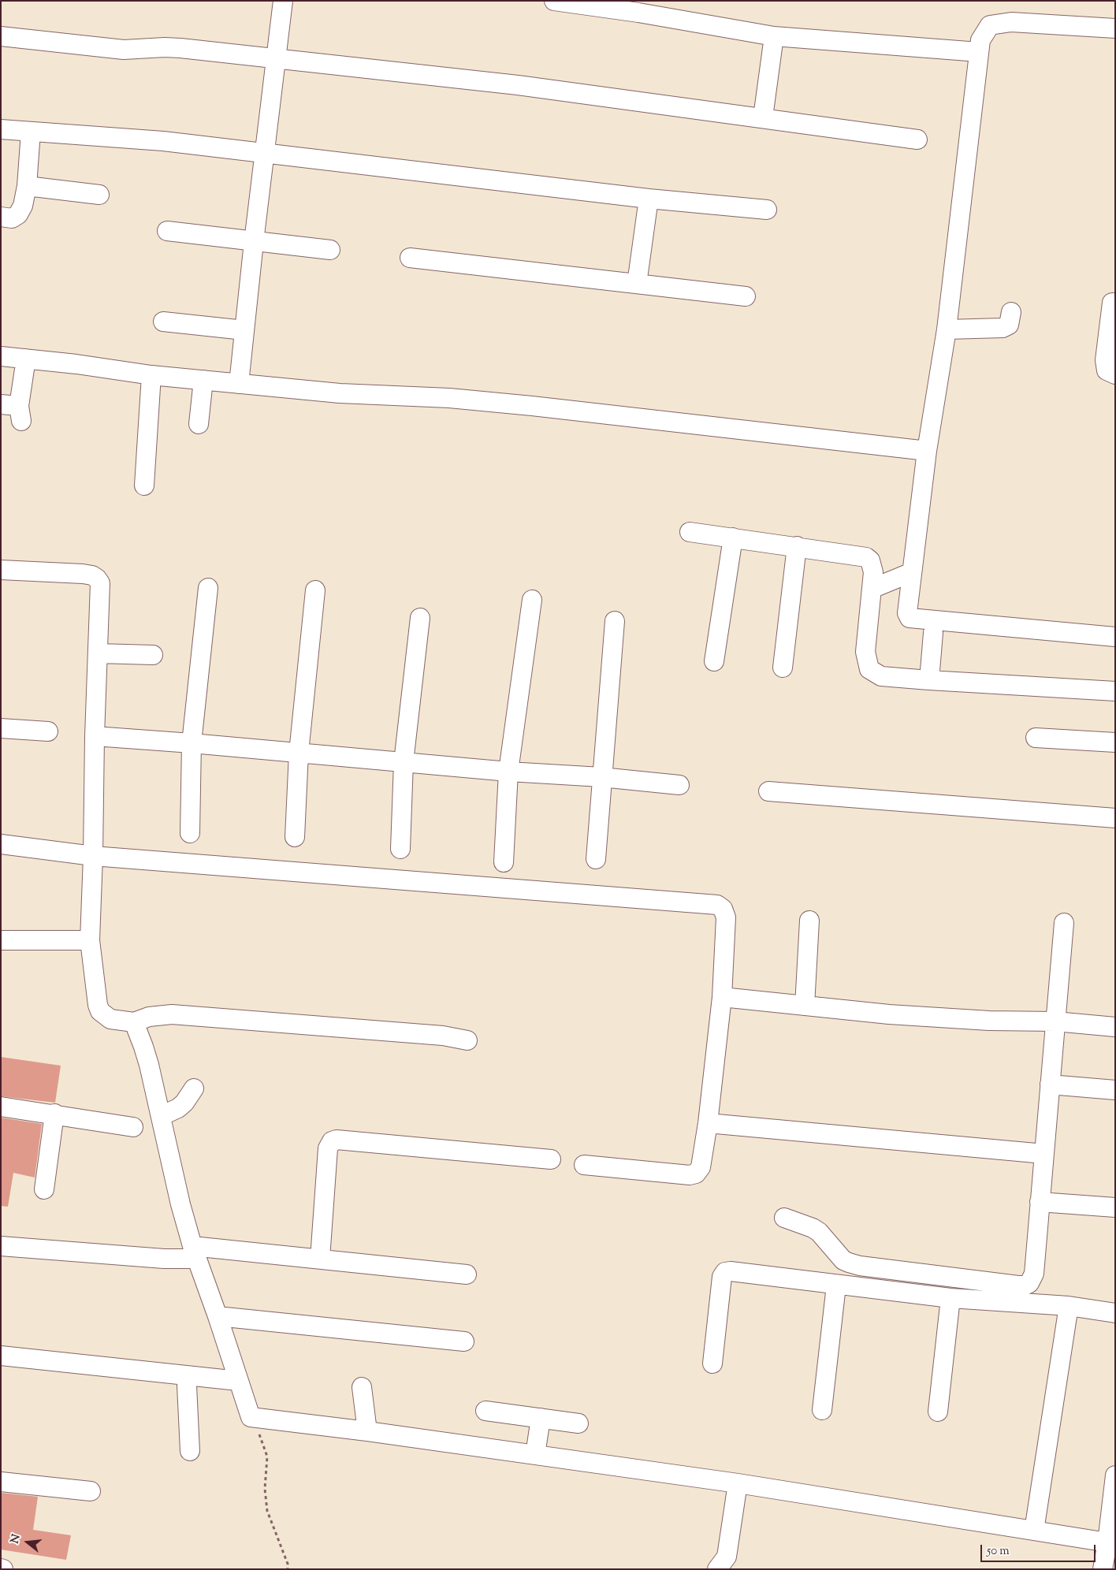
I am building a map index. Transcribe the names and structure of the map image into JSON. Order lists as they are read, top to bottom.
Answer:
{
  "scale_bar": "50 m",
  "north": "left"
}
